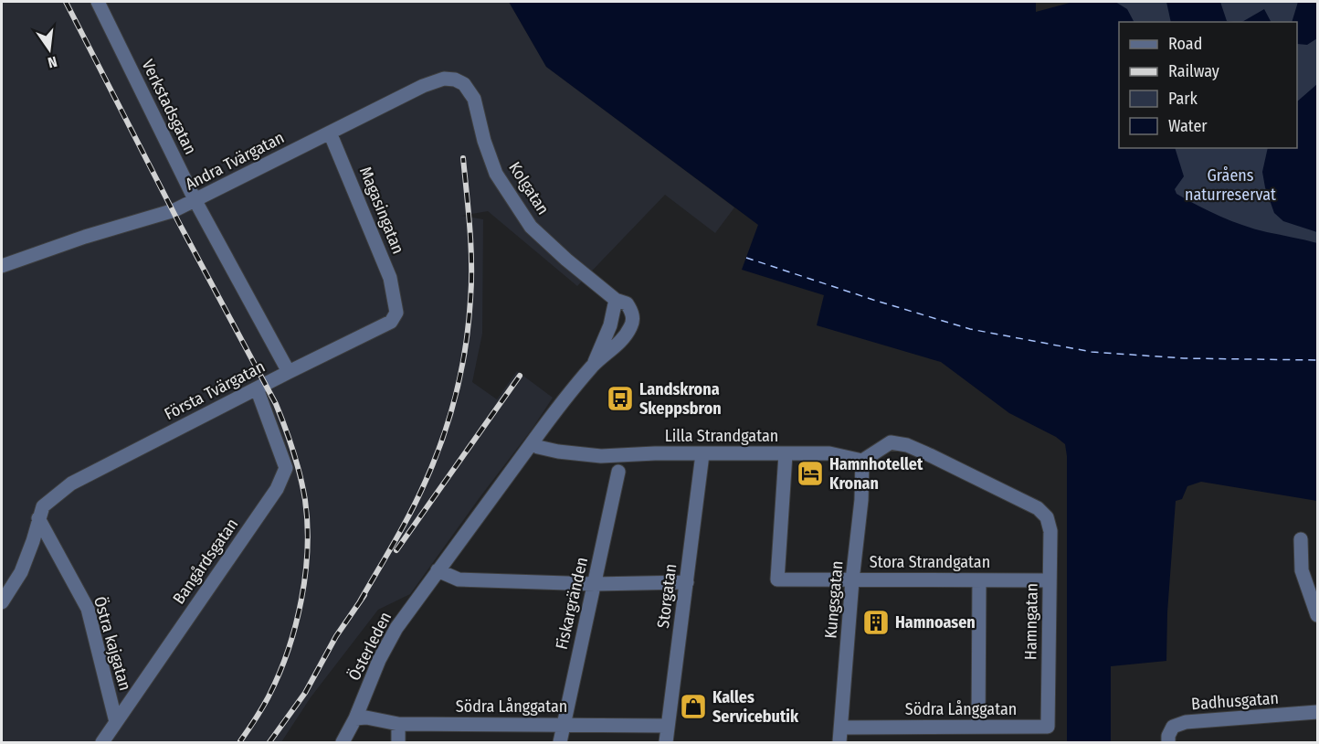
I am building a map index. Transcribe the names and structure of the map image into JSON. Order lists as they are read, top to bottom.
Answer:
{
  "streets": {
    "street": [
      "Verkstadsgatan",
      "Andra Tvärgatan",
      "Kolgatan",
      "Magasingatan",
      "Första Tvärgatan",
      "Lilla Strandgatan",
      "Bangårdsgatan",
      "Stora Strandgatan",
      "Storgatan",
      "Kungsgatan",
      "Fiskargränden",
      "Hamngatan",
      "Östra kajgatan",
      "Österleden",
      "Badhusgatan",
      "Södra Långgatan"
    ]
  },
  "crossings": [
    ["Verkstadsgatan", "Andra Tvärgatan"],
    ["Verkstadsgatan", "Första Tvärgatan"],
    ["Andra Tvärgatan", "Kolgatan"],
    ["Andra Tvärgatan", "Magasingatan"],
    ["Kolgatan", "Lilla Strandgatan"],
    ["Magasingatan", "Första Tvärgatan"],
    ["Första Tvärgatan", "Bangårdsgatan"],
    ["Första Tvärgatan", "Östra kajgatan"],
    ["Lilla Strandgatan", "Stora Strandgatan"],
    ["Lilla Strandgatan", "Storgatan"],
    ["Lilla Strandgatan", "Kungsgatan"],
    ["Lilla Strandgatan", "Hamngatan"],
    ["Bangårdsgatan", "Östra kajgatan"],
    ["Stora Strandgatan", "Kungsgatan"],
    ["Stora Strandgatan", "Hamngatan"],
    ["Storgatan", "Södra Långgatan"],
    ["Kungsgatan", "Hamngatan"],
    ["Kungsgatan", "Södra Långgatan"],
    ["Fiskargränden", "Södra Långgatan"],
    ["Hamngatan", "Södra Långgatan"],
    ["Österleden", "Södra Långgatan"]
  ],
  "parks": ["Gråens naturreservat"],
  "places": {
    "bus stop": ["Landskrona Skeppsbron"],
    "hotel": ["Hamnhotellet Kronan"],
    "building": ["Hamnoasen"],
    "shop": ["Kalles Servicebutik"]
  },
  "legend": [
    "Road",
    "Railway",
    "Park",
    "Water"
  ],
  "north": "bottom"
}
